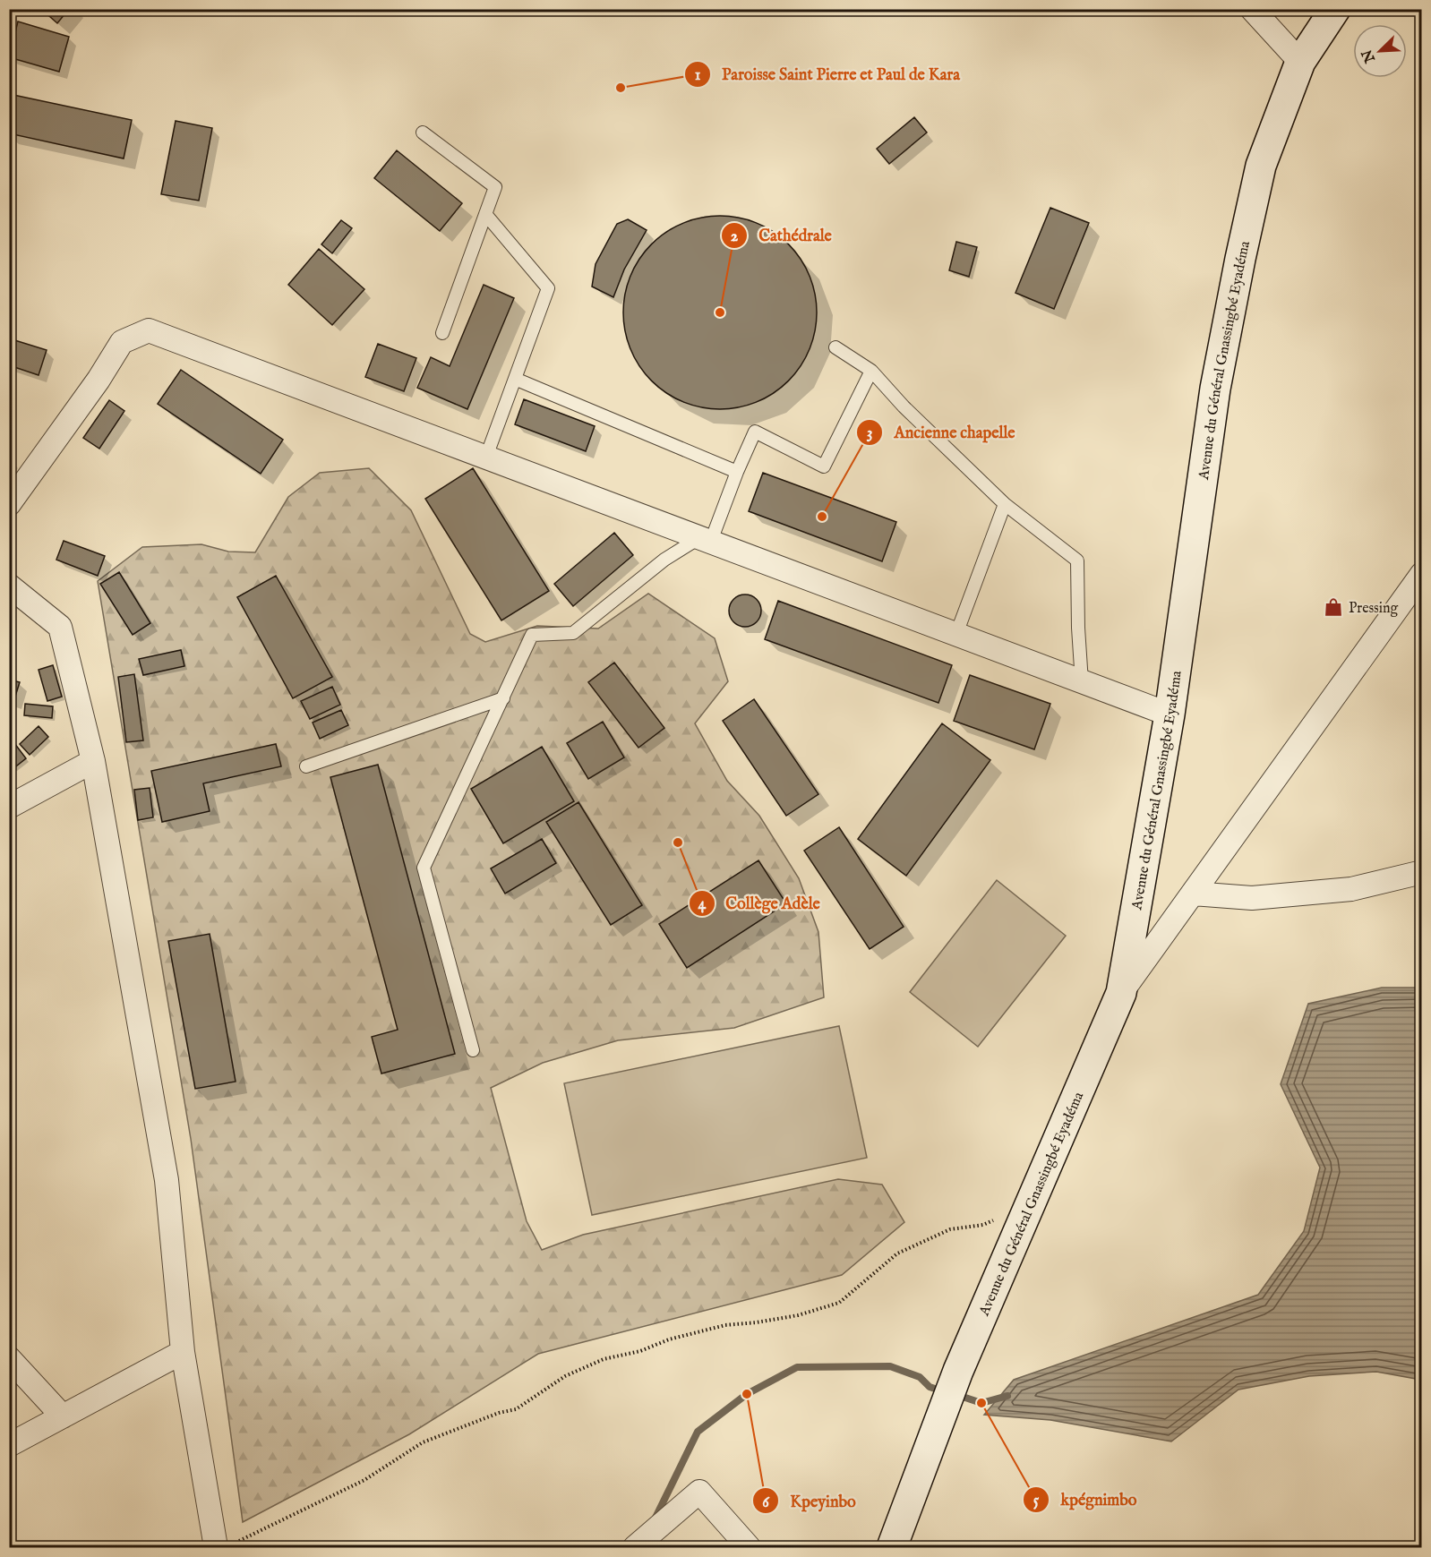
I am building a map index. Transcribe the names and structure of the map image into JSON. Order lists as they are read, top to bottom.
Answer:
{
  "streets": {
    "main road": ["Avenue du Général Gnassingbé Eyadéma"]
  },
  "places": {
    "other": [
      "Paroisse Saint Pierre et Paul de Kara",
      "Cathédrale",
      "Ancienne chapelle",
      "Collège Adèle",
      "Kpeyinbo",
      "kpégnimbo"
    ],
    "shop": ["Pressing"]
  },
  "north": "bottom left"
}
